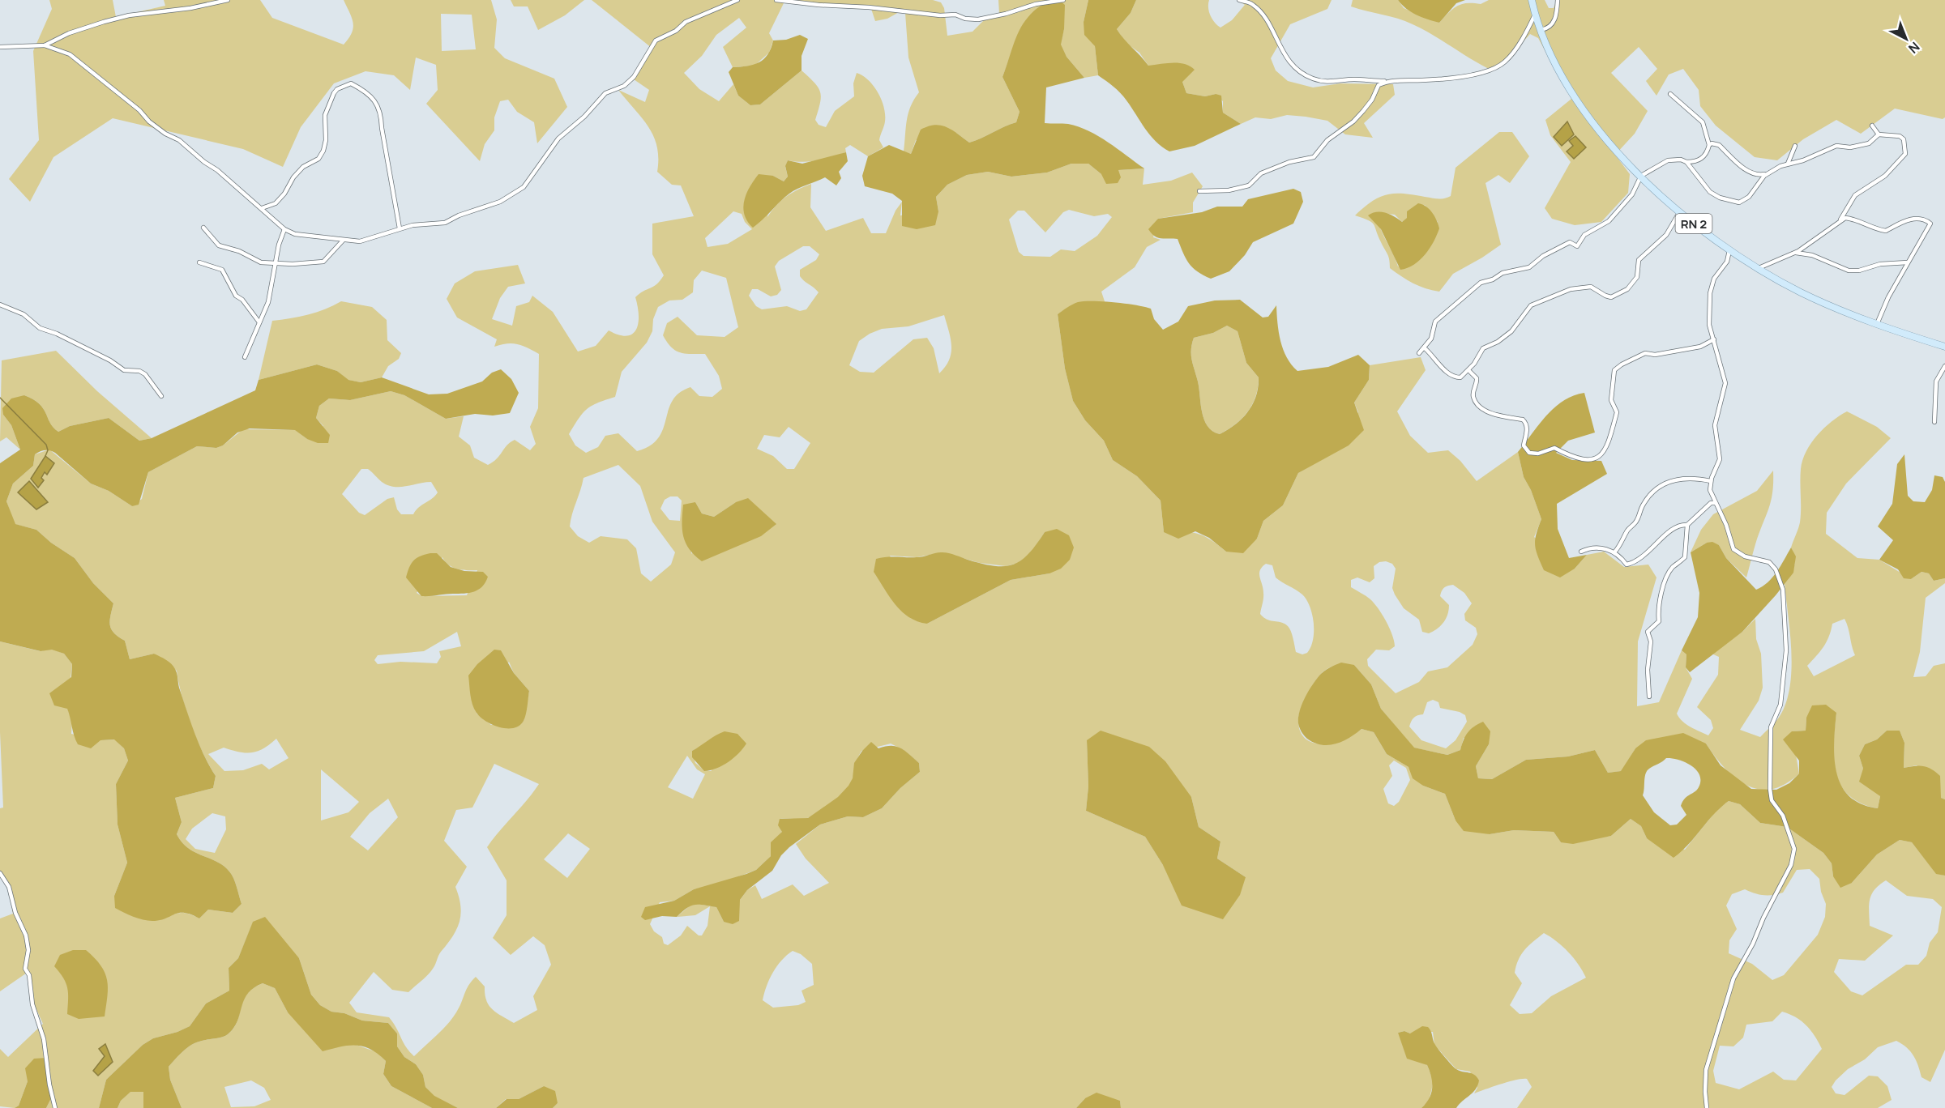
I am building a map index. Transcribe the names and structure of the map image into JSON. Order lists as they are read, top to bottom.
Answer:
{
  "streets": {
    "main road": ["RN 2"]
  },
  "north": "bottom right"
}
